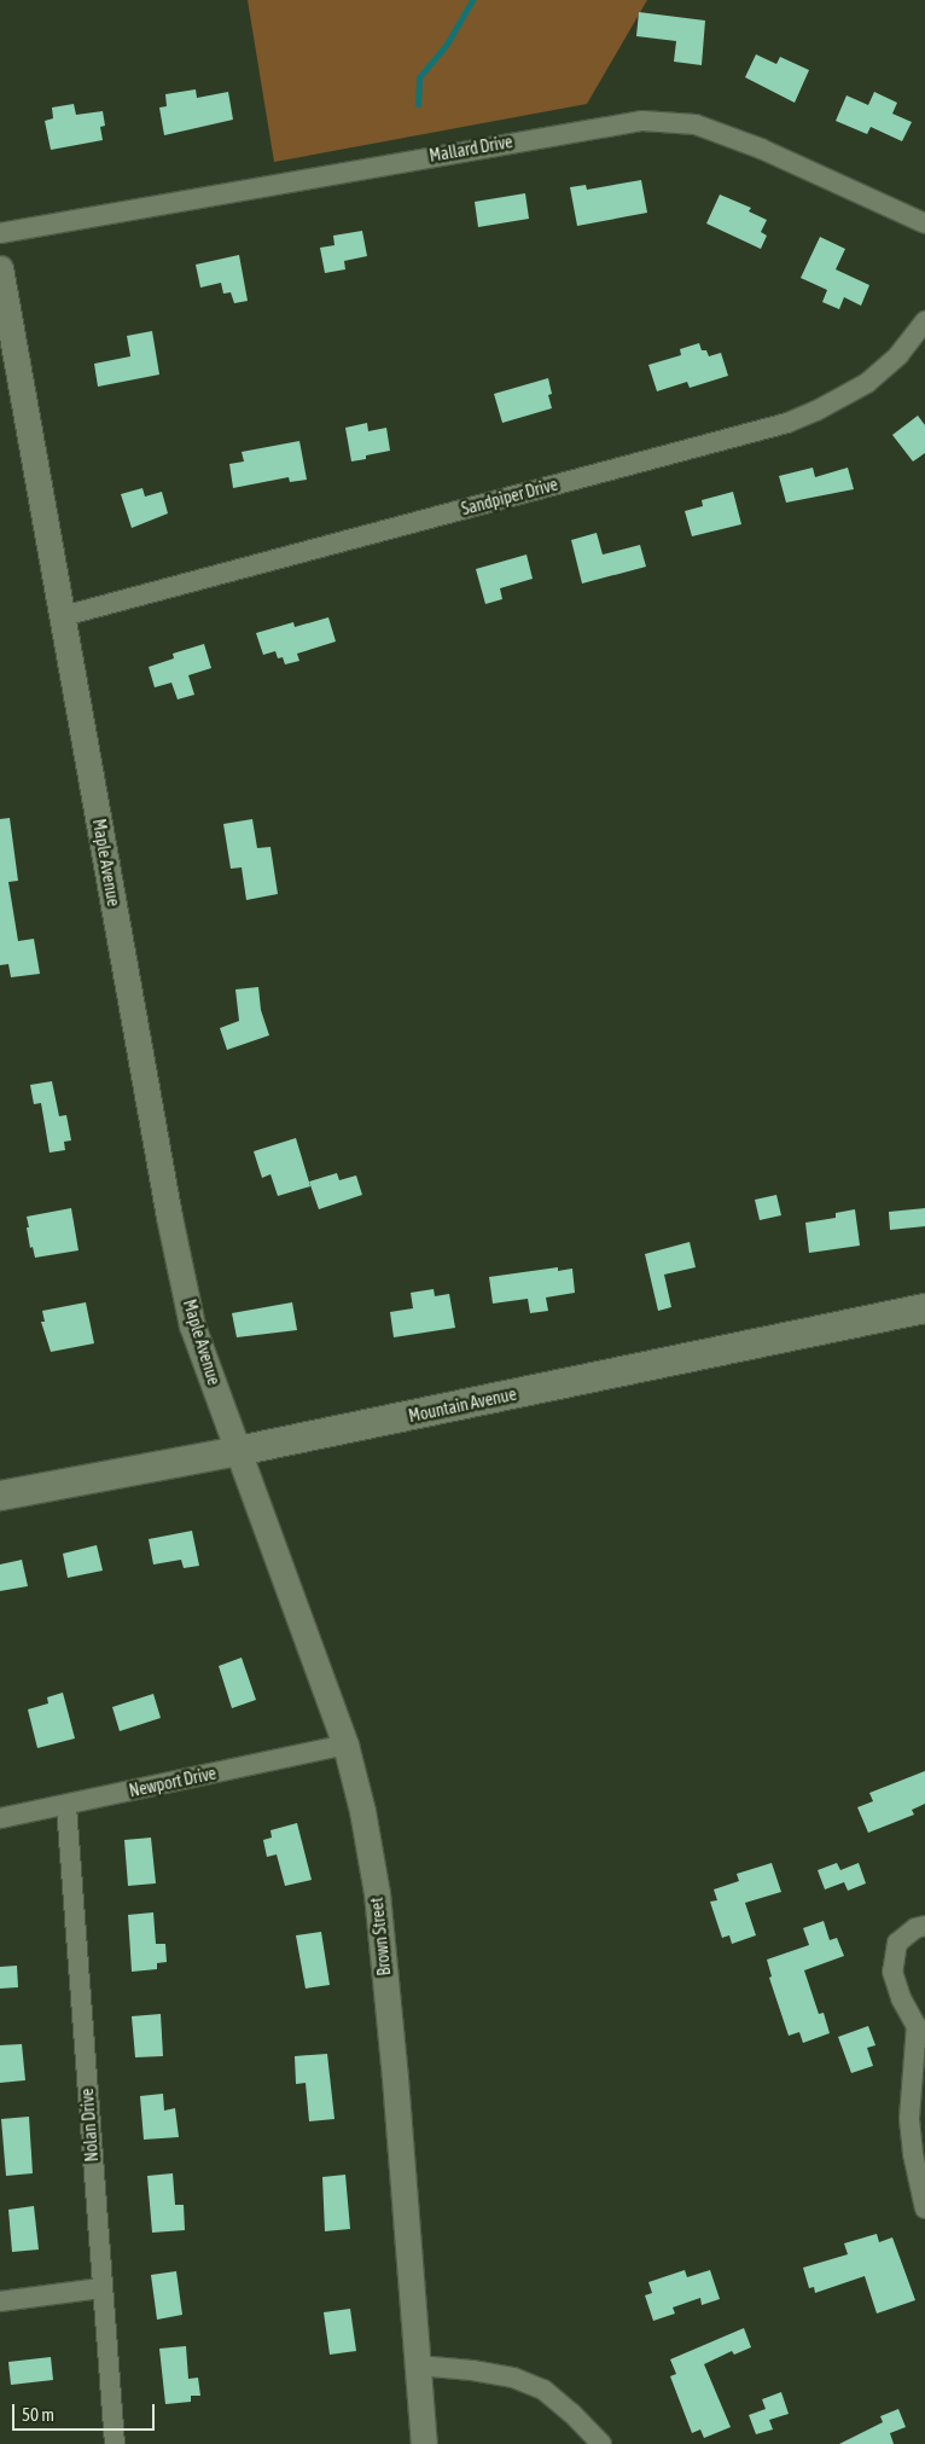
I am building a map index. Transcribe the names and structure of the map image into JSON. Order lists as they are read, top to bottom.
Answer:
{
  "streets": {
    "main road": ["Mountain Avenue"],
    "street": [
      "Mallard Drive",
      "Sandpiper Drive",
      "Maple Avenue",
      "Newport Drive",
      "Brown Street",
      "Nolan Drive"
    ]
  },
  "crossings": [
    ["Sandpiper Drive", "Maple Avenue"],
    ["Maple Avenue", "Mountain Avenue"],
    ["Maple Avenue", "Brown Street"],
    ["Mountain Avenue", "Brown Street"],
    ["Newport Drive", "Brown Street"],
    ["Newport Drive", "Nolan Drive"]
  ],
  "scale_bar": "50 m"
}
